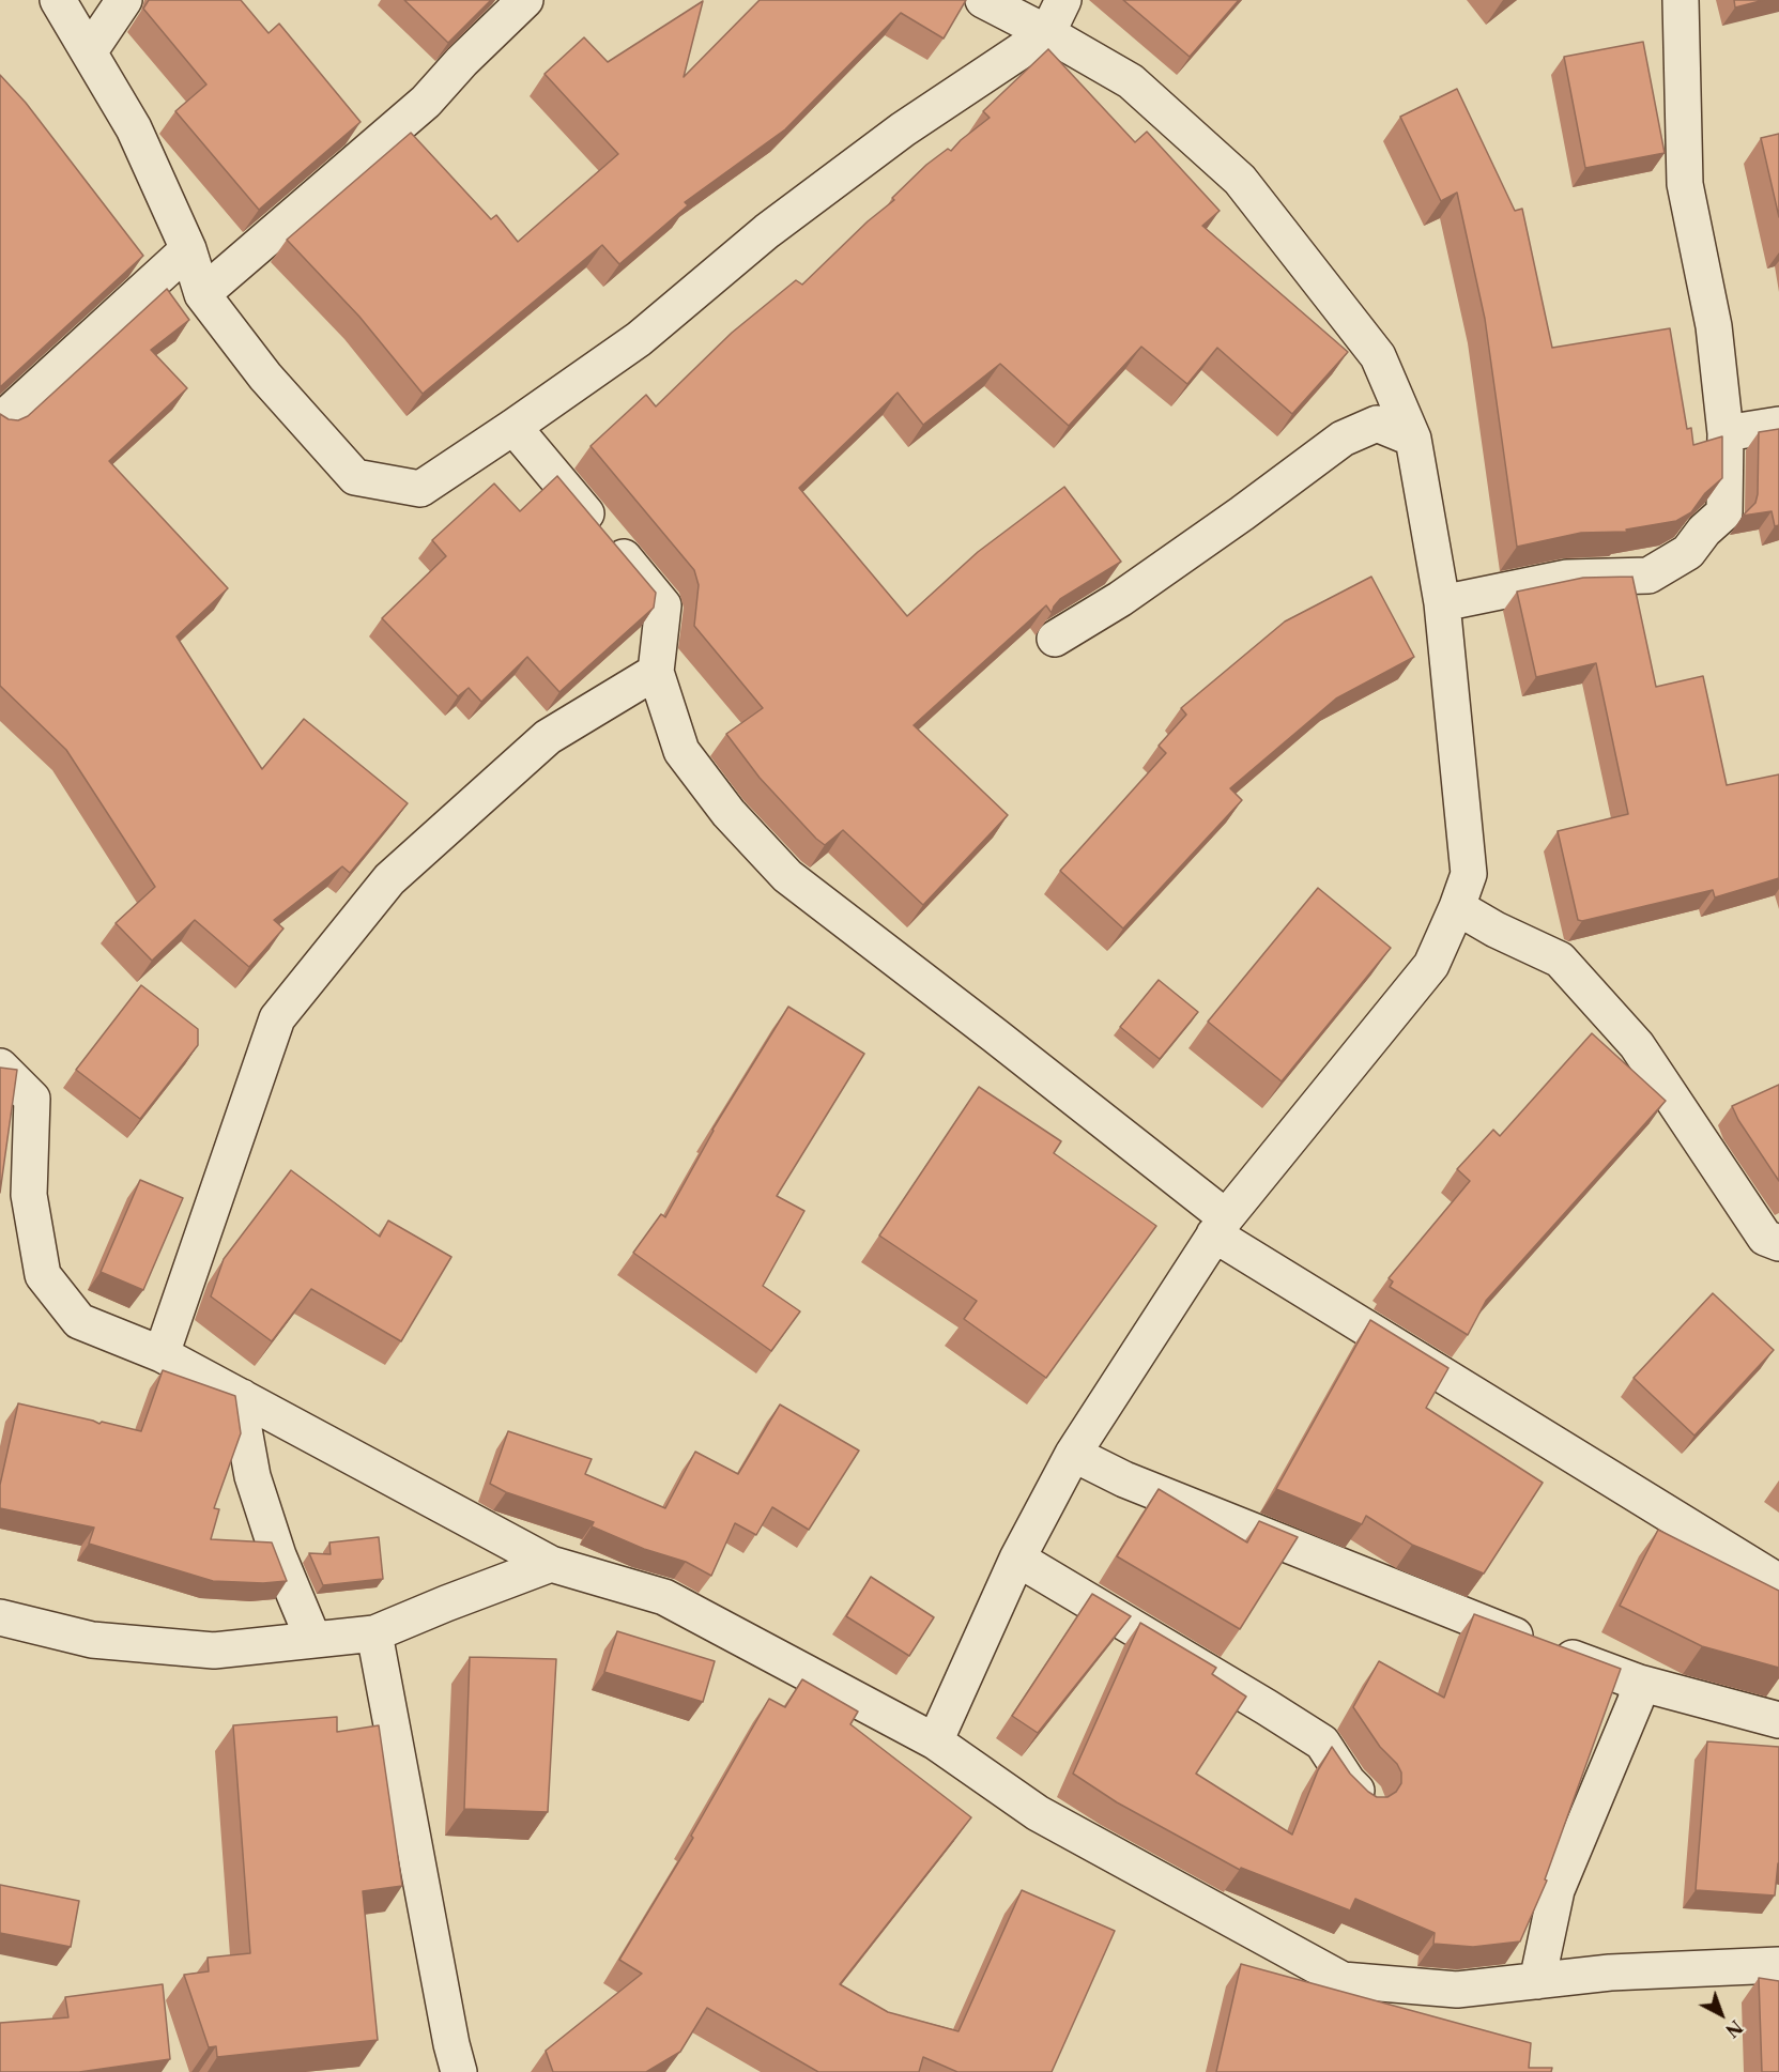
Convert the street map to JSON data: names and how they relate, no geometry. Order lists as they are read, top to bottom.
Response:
{
  "north": "bottom right"
}
